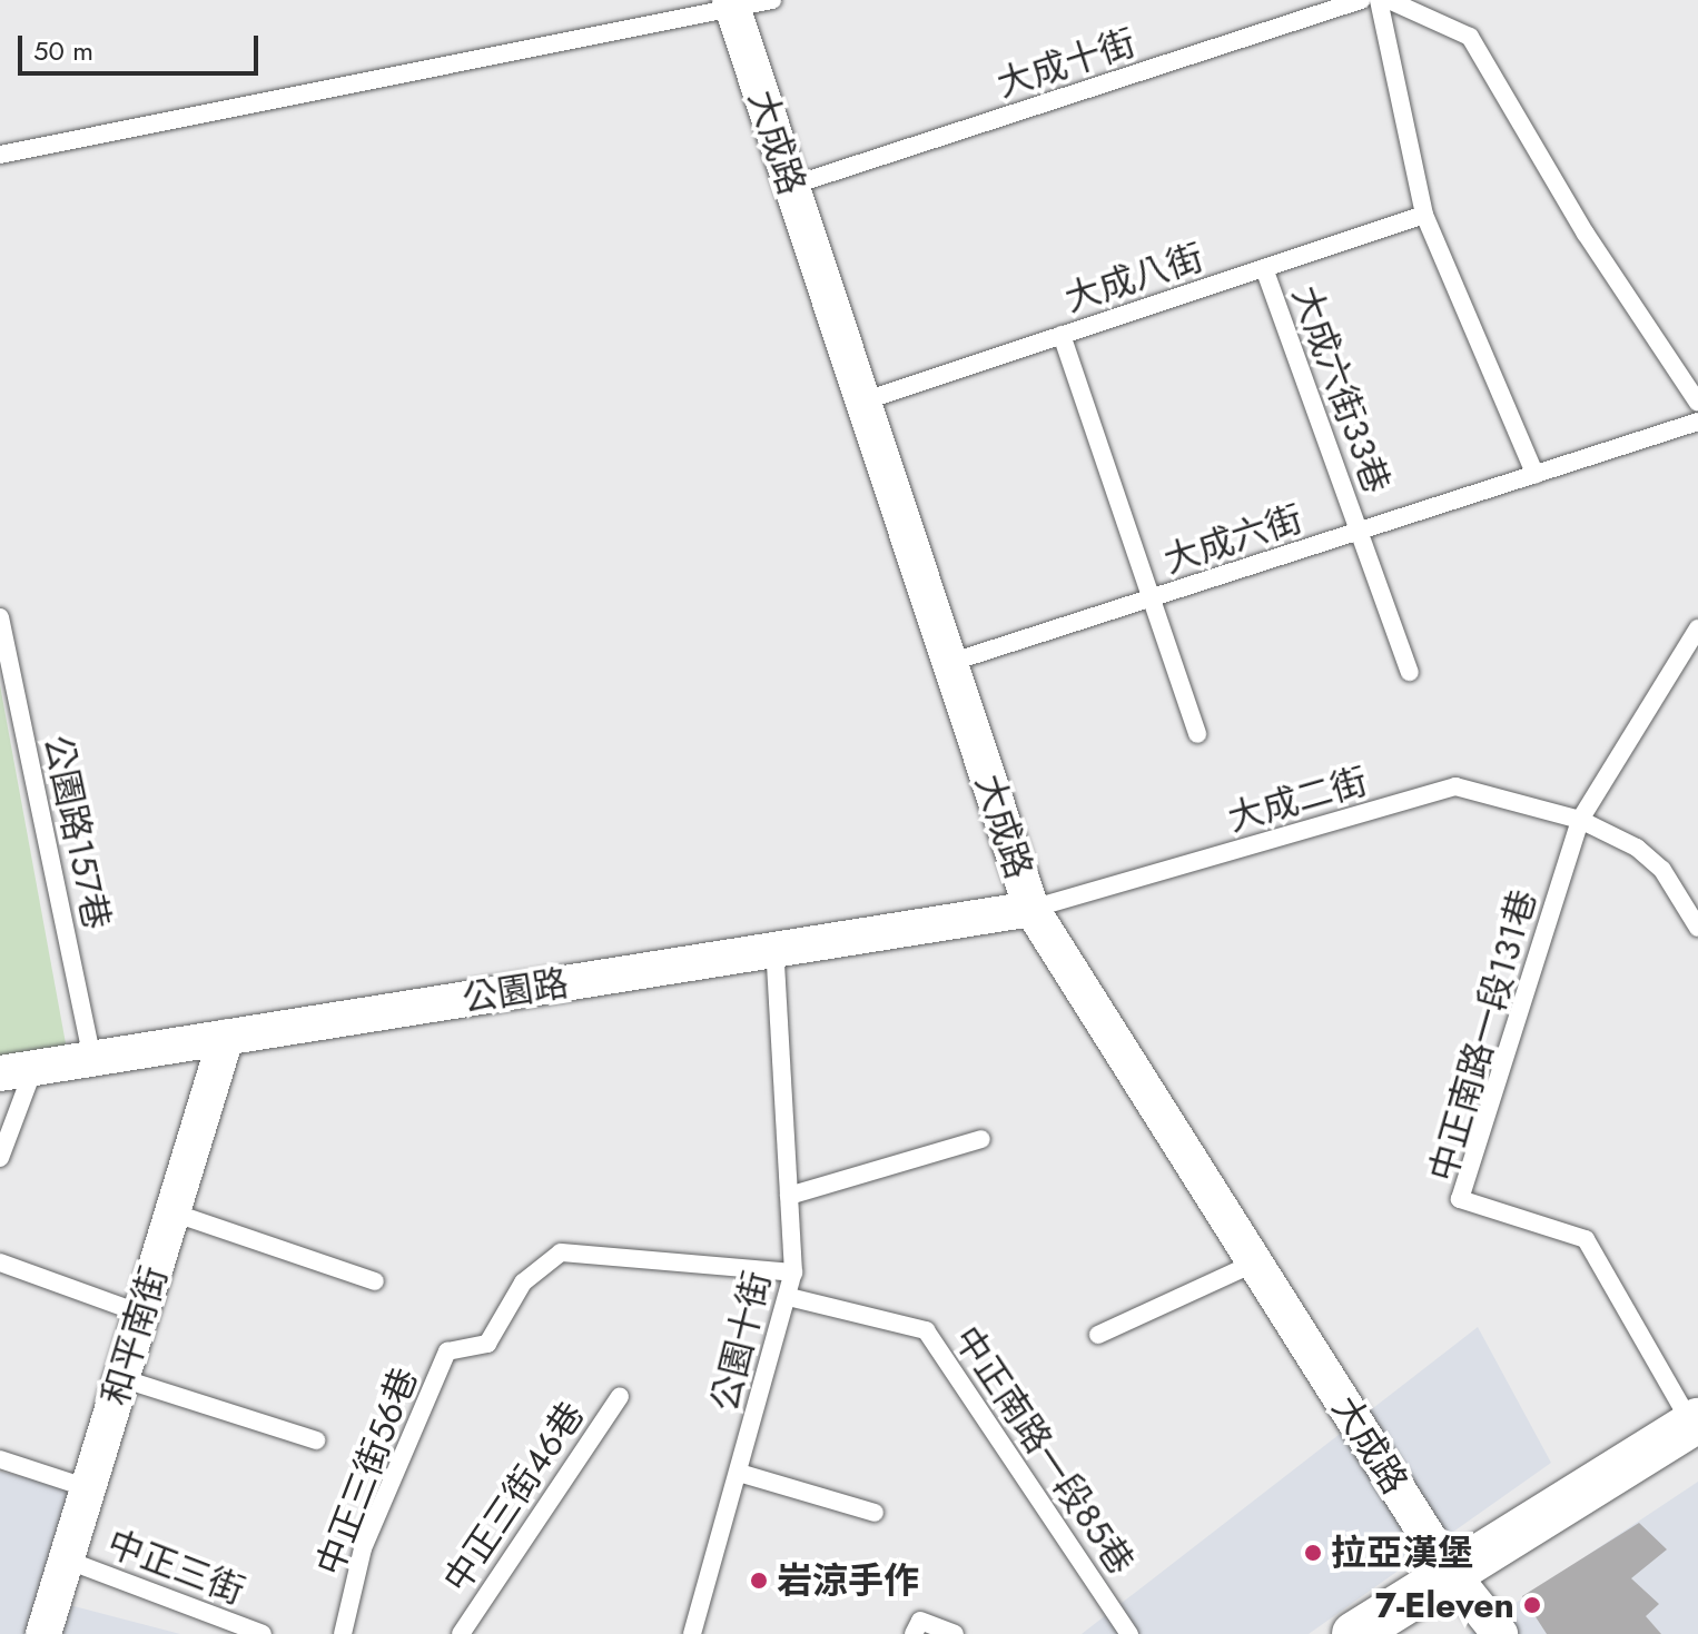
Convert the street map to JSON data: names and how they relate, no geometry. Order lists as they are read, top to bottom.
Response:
{
  "streets": {
    "street": ["大成路", "公園路", "和平南街"],
    "lane": [
      "大成十街",
      "大成八街",
      "大成六街33巷",
      "大成六街",
      "大成二街",
      "公園路157巷",
      "中正南路一段131巷",
      "公園十街",
      "中正南路一段85巷",
      "中正三街56巷",
      "中正三街46巷",
      "中正三街"
    ]
  },
  "crossings": [
    ["大成十街", "大成路"],
    ["大成路", "大成八街"],
    ["大成路", "大成六街"],
    ["大成路", "大成二街"],
    ["大成路", "公園路"],
    ["大成八街", "大成六街33巷"],
    ["大成六街33巷", "大成六街"],
    ["大成二街", "公園路"],
    ["大成二街", "中正南路一段131巷"],
    ["公園路157巷", "公園路"],
    ["公園路", "和平南街"],
    ["公園路", "公園十街"],
    ["和平南街", "中正三街"],
    ["公園十街", "中正南路一段85巷"],
    ["公園十街", "中正三街56巷"]
  ],
  "places": ["拉亞漢堡", "岩涼手作", "7-Eleven"],
  "scale_bar": "50 m"
}
